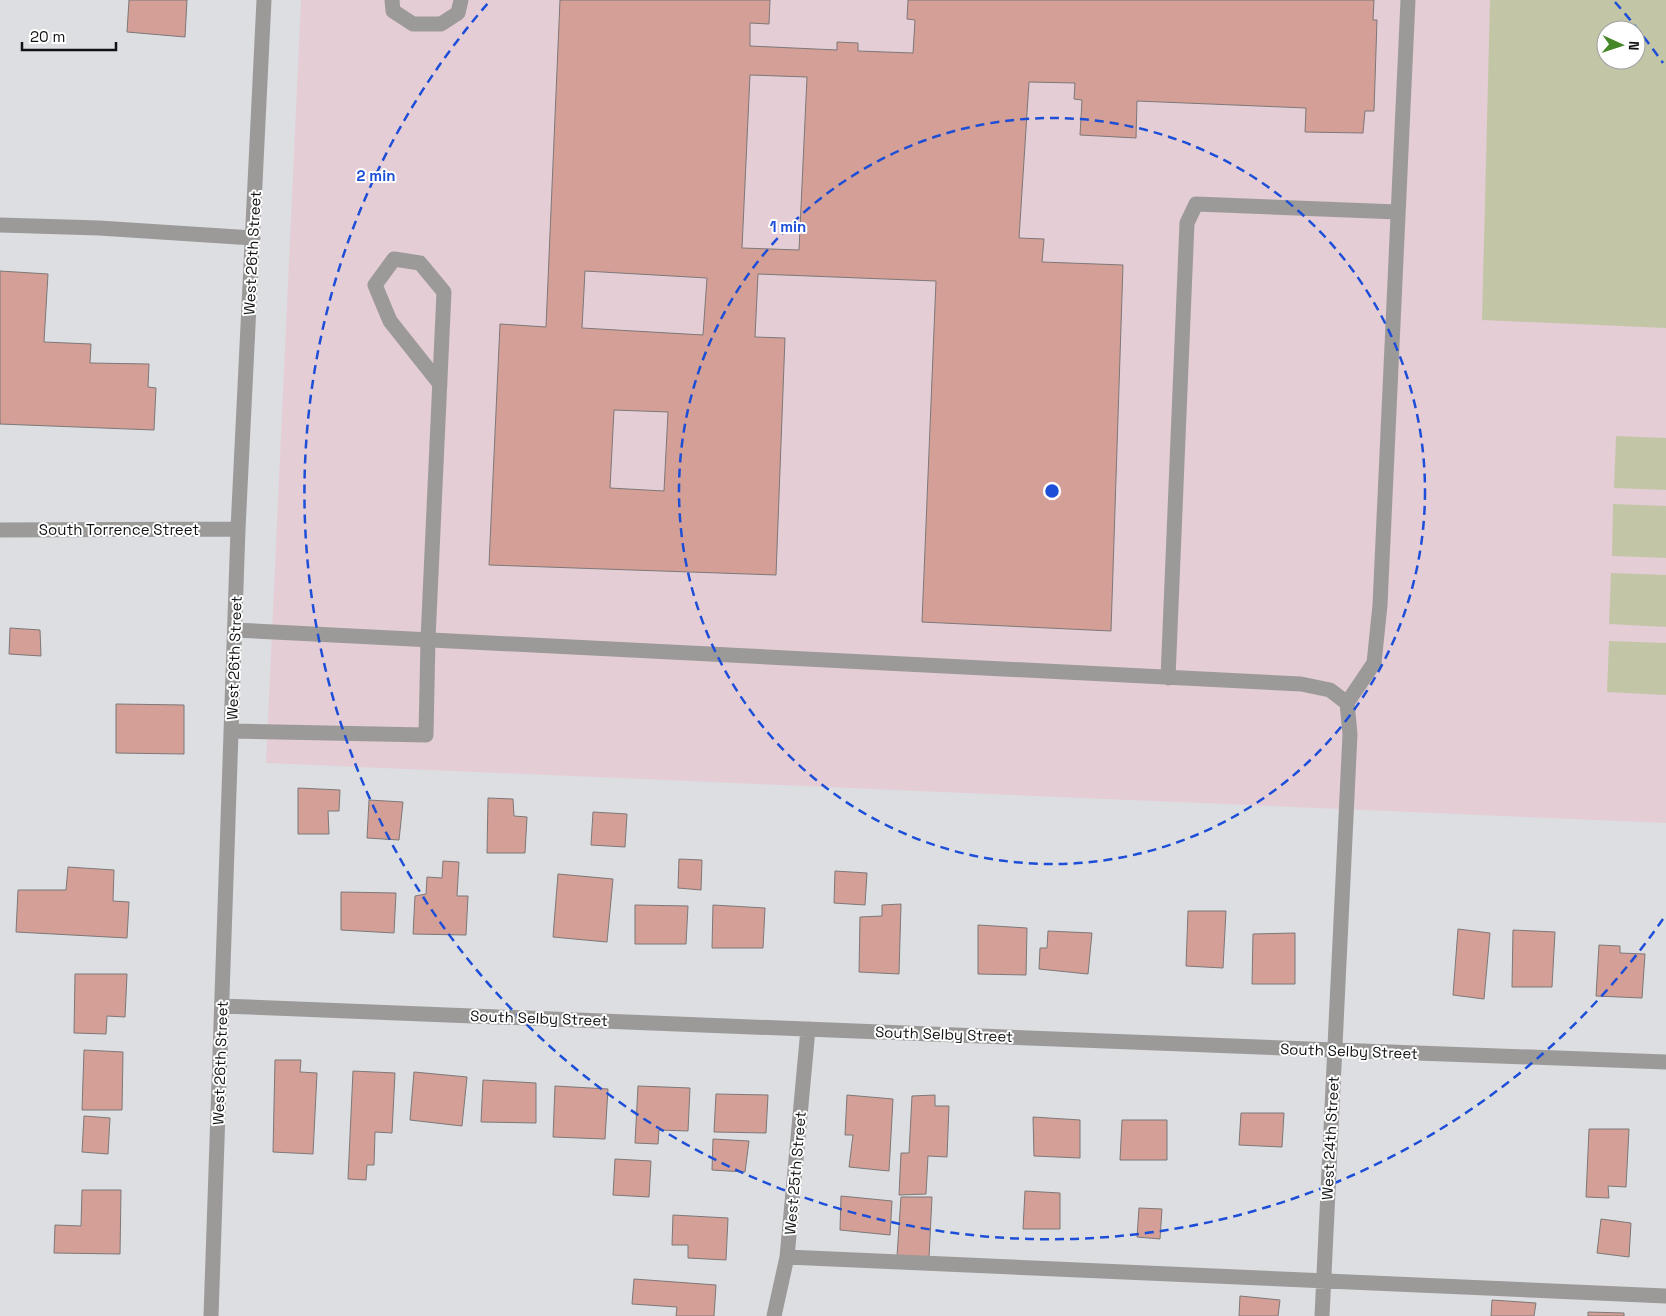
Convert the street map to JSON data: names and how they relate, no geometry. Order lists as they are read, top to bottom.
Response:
{
  "streets": {
    "street": [
      "West 26th Street",
      "South Torrence Street",
      "South Selby Street",
      "West 24th Street",
      "West 25th Street"
    ]
  },
  "crossings": [
    ["West 26th Street", "South Torrence Street"],
    ["West 26th Street", "South Selby Street"],
    ["South Selby Street", "West 24th Street"],
    ["South Selby Street", "West 25th Street"]
  ],
  "scale_bar": "20 m",
  "north": "right",
  "rings": ["2 min", "1 min"]
}
